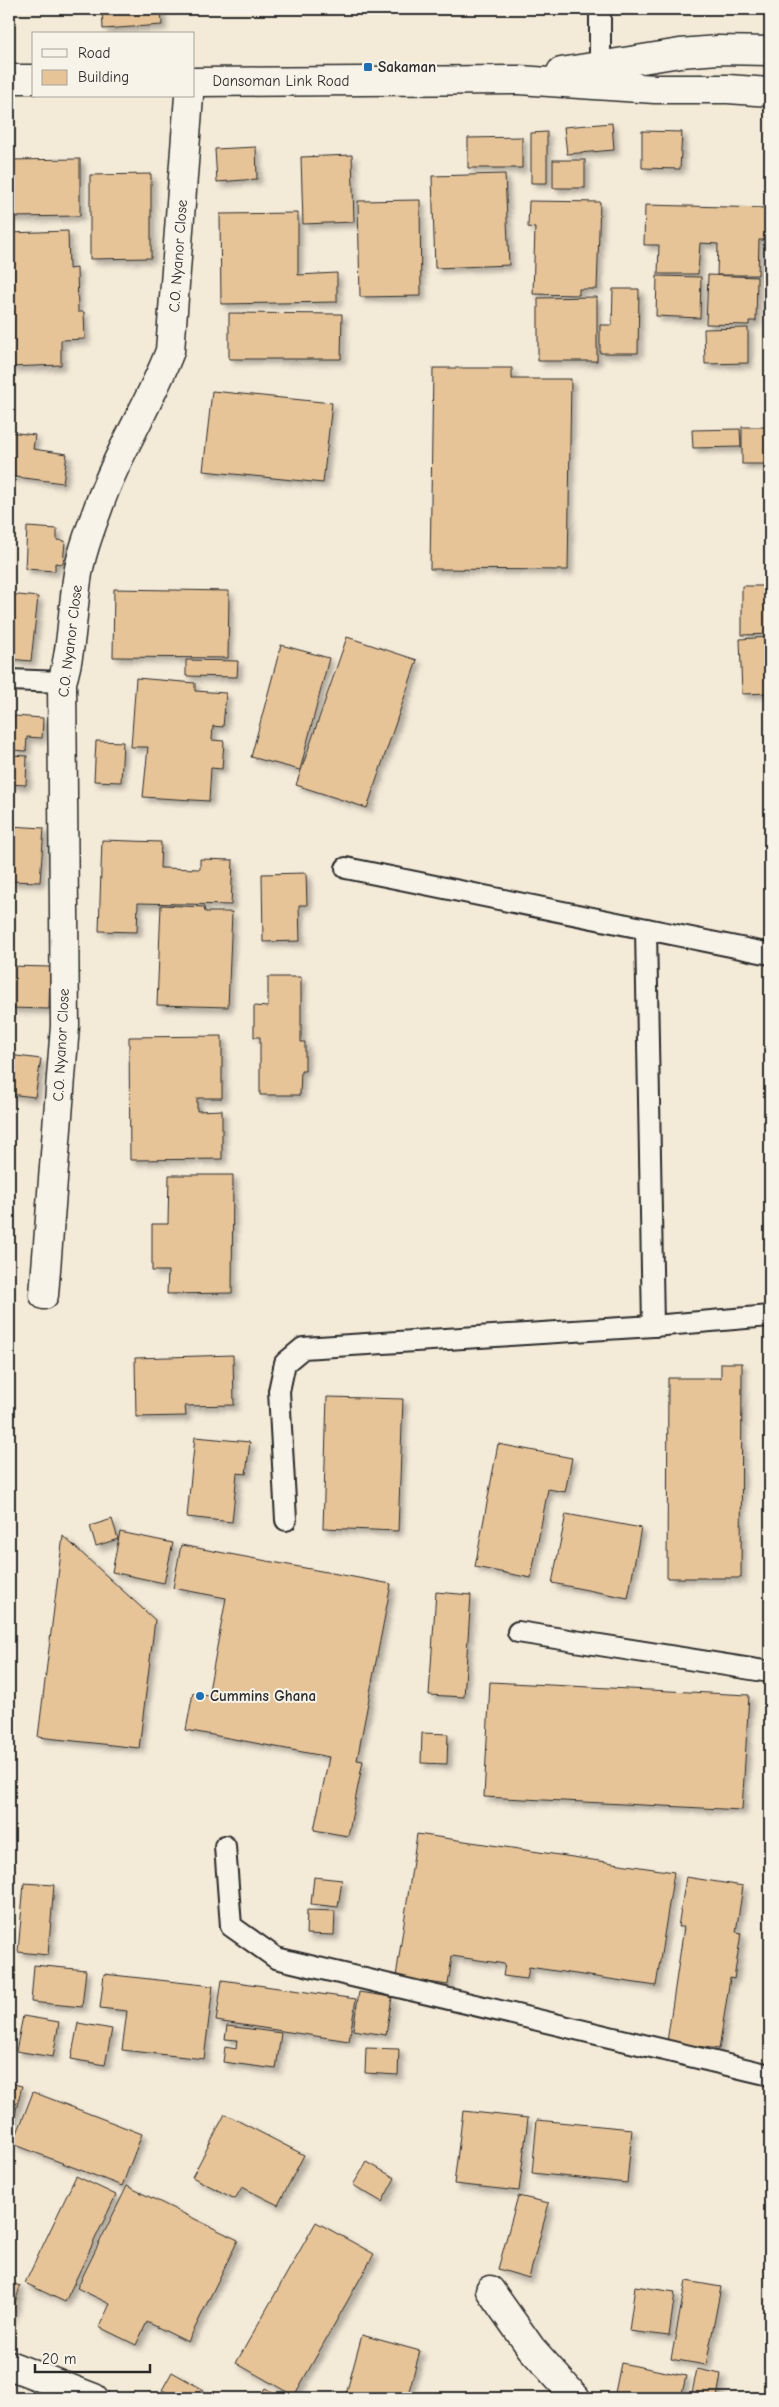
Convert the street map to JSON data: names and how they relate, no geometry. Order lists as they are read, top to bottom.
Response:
{
  "streets": {
    "street": ["Dansoman Link Road", "C.O. Nyanor Close"]
  },
  "places": {
    "transit": ["Sakaman"],
    "other": ["Cummins Ghana"]
  },
  "legend": ["Road", "Building"],
  "scale_bar": "20 m"
}
